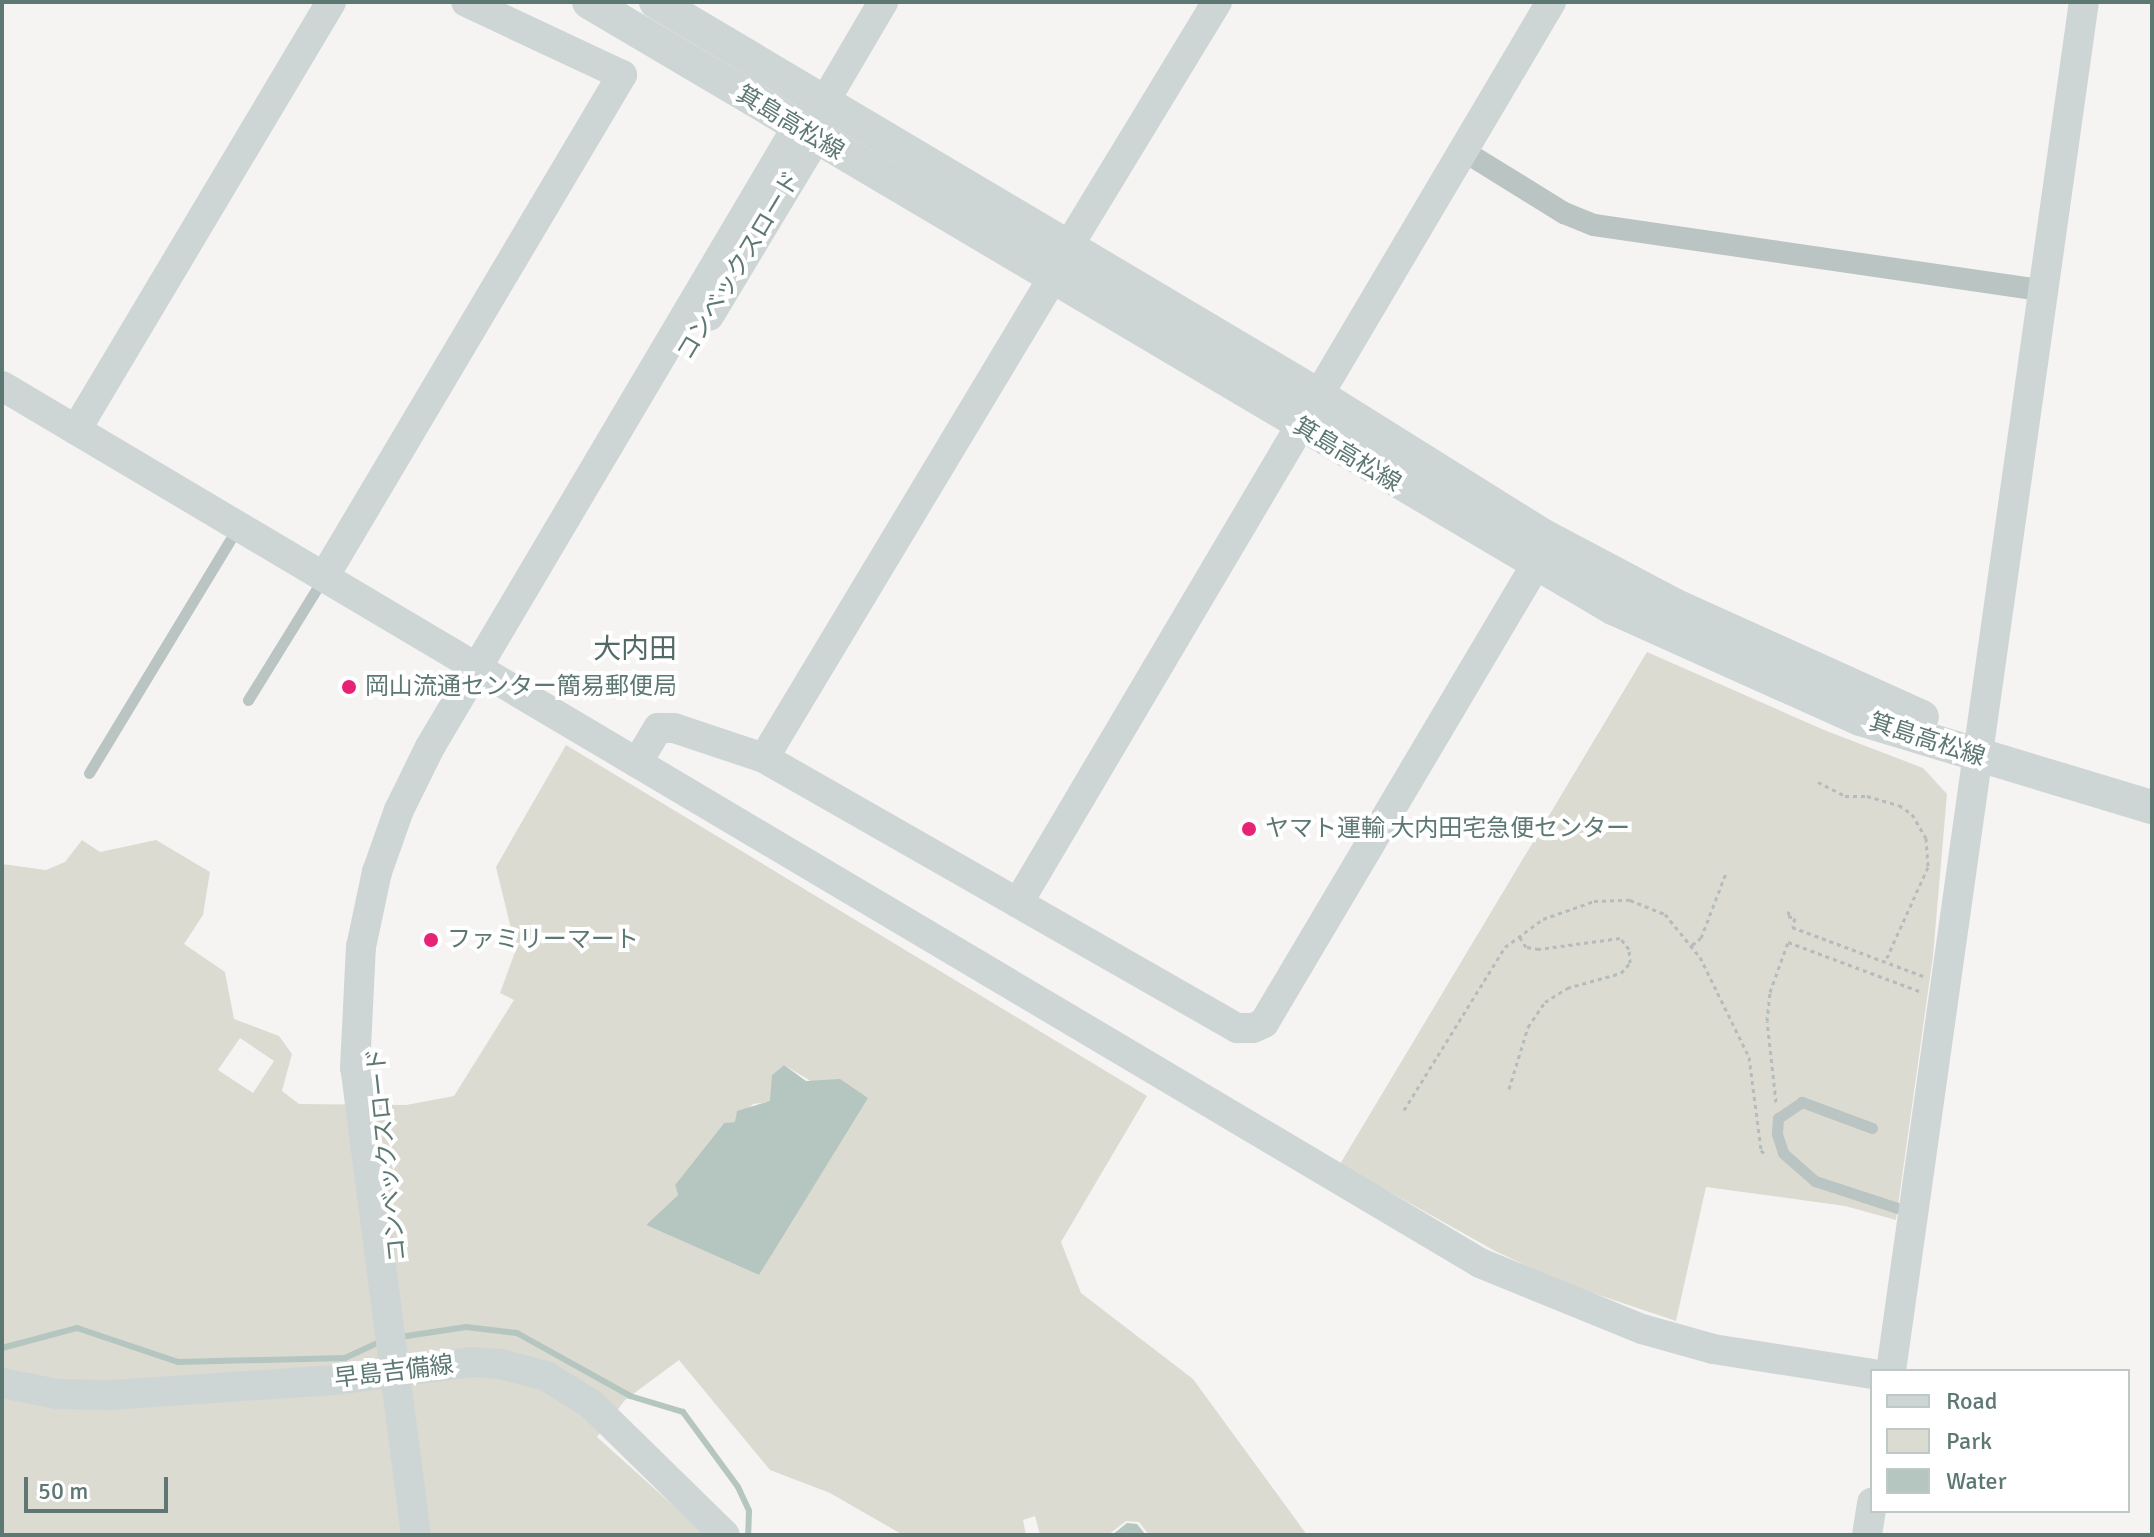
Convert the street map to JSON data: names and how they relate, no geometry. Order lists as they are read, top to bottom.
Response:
{
  "streets": {
    "main road": ["箕島高松線"],
    "street": ["コンベックスロード", "早島吉備線"]
  },
  "crossings": [
    ["箕島高松線", "コンベックスロード"]
  ],
  "districts": ["大内田"],
  "places": ["岡山流通センター簡易郵便局", "ヤマト運輸 大内田宅急便センター", "ファミリーマート"],
  "legend": ["Road", "Park", "Water"],
  "scale_bar": "50 m"
}
